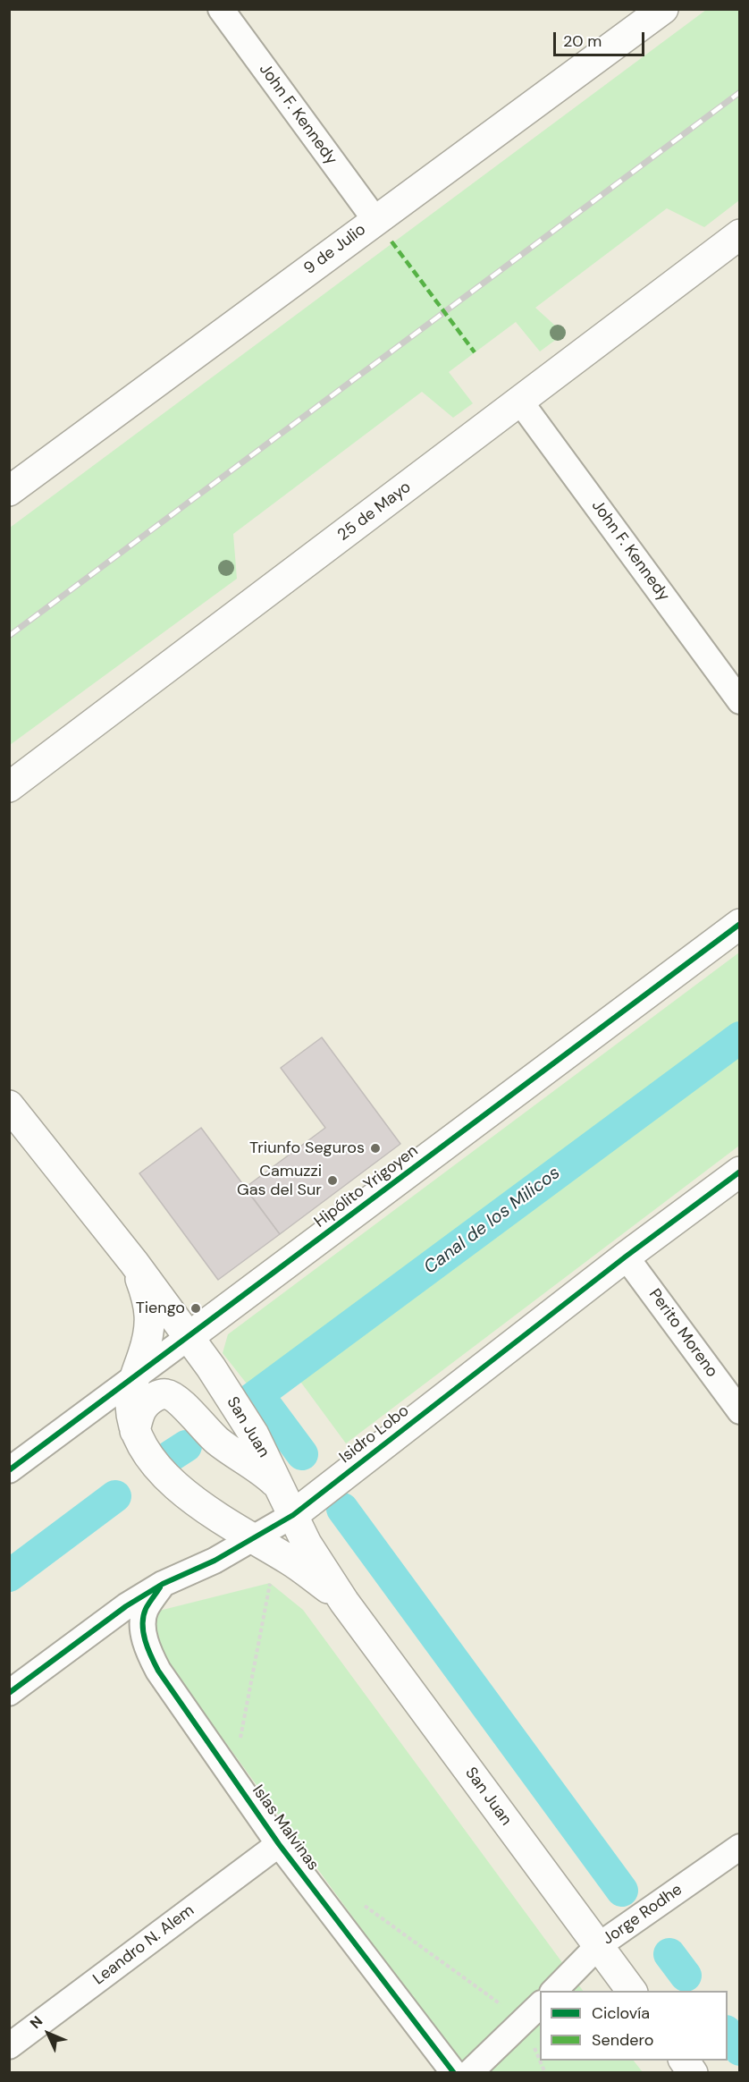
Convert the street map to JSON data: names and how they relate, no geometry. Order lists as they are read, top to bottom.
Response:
{
  "streets": {
    "main road": [
      "9 de Julio",
      "25 de Mayo",
      "Hipólito Yrigoyen",
      "San Juan",
      "Isidro Lobo"
    ],
    "street": [
      "John F. Kennedy",
      "Perito Moreno",
      "Islas Malvinas",
      "Jorge Rodhe",
      "Leandro N. Alem"
    ]
  },
  "crossings": [
    ["John F. Kennedy", "9 de Julio"],
    ["John F. Kennedy", "25 de Mayo"],
    ["Hipólito Yrigoyen", "San Juan"],
    ["Perito Moreno", "Isidro Lobo"],
    ["San Juan", "Isidro Lobo"],
    ["San Juan", "Jorge Rodhe"],
    ["Isidro Lobo", "Islas Malvinas"],
    ["Islas Malvinas", "Leandro N. Alem"]
  ],
  "water": ["Canal de los Milicos"],
  "places": ["Triunfo Seguros", "Camuzzi Gas del Sur", "Tiengo"],
  "legend": ["Ciclovía", "Sendero"],
  "scale_bar": "20 m",
  "north": "top left"
}
